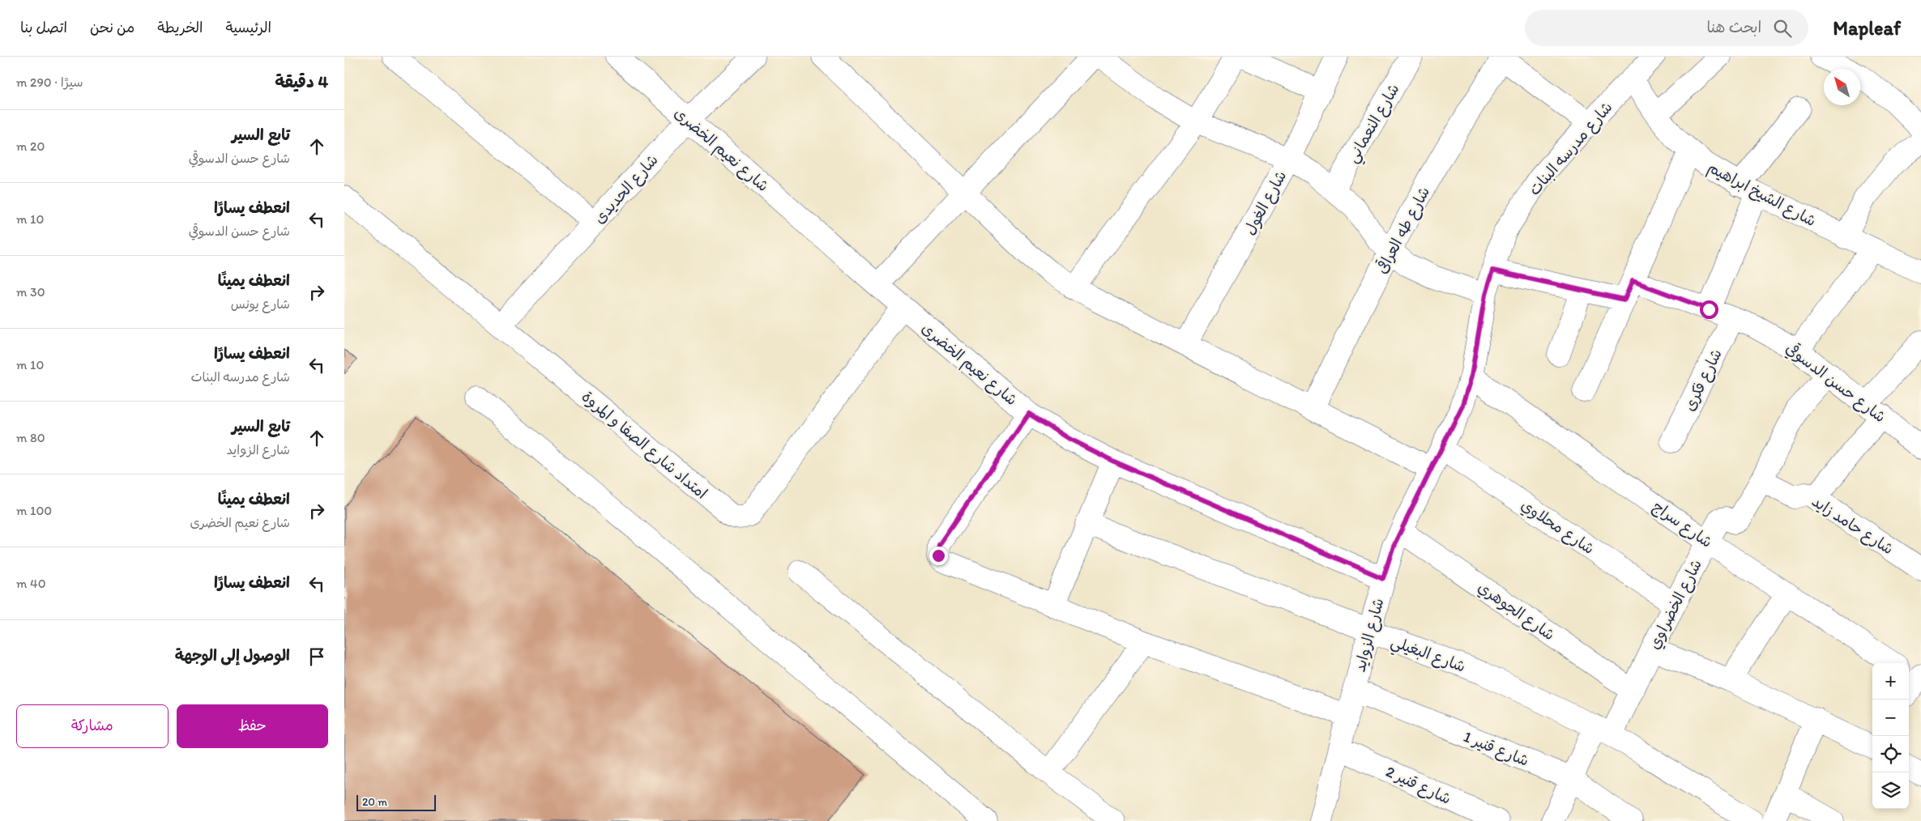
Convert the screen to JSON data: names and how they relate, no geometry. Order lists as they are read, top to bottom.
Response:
{
  "streets": {
    "street": [
      "شارع النعماني",
      "شارع مدرسه البنات",
      "شارع نعيم الخضرى",
      "شارع الحديدى",
      "شارع الشيخ ابراهيم",
      "شارع الغول",
      "شارع طه العراقى",
      "شارع فكرى",
      "شارع حسن الدسوقي",
      "امتداد شارع الصفا و المروة",
      "شارع سراج",
      "شارع حامد زايد",
      "شارع محلاوي",
      "شارع الخضراوي",
      "شارع الجوهري",
      "شارع الزوايد",
      "شارع البغيلي",
      "شارع قنير 1",
      "شارع قنير 2"
    ]
  },
  "crossings": [
    ["شارع مدرسه البنات", "شارع الشيخ ابراهيم"],
    ["شارع مدرسه البنات", "شارع حسن الدسوقي"],
    ["شارع مدرسه البنات", "شارع الزوايد"],
    ["شارع نعيم الخضرى", "شارع الحديدى"],
    ["شارع نعيم الخضرى", "امتداد شارع الصفا و المروة"],
    ["شارع نعيم الخضرى", "شارع الزوايد"],
    ["شارع الحديدى", "امتداد شارع الصفا و المروة"],
    ["شارع فكرى", "شارع حسن الدسوقي"],
    ["شارع حسن الدسوقي", "شارع الخضراوي"],
    ["شارع سراج", "شارع الخضراوي"],
    ["شارع سراج", "شارع الزوايد"],
    ["شارع حامد زايد", "شارع الخضراوي"],
    ["شارع محلاوي", "شارع الخضراوي"],
    ["شارع محلاوي", "شارع الزوايد"],
    ["شارع الخضراوي", "شارع الجوهري"],
    ["شارع الخضراوي", "شارع البغيلي"],
    ["شارع الخضراوي", "شارع قنير 1"],
    ["شارع الجوهري", "شارع الزوايد"],
    ["شارع الزوايد", "شارع البغيلي"],
    ["شارع الزوايد", "شارع قنير 1"],
    ["شارع الزوايد", "شارع قنير 2"]
  ],
  "scale_bar": "20 m",
  "north": "top left",
  "page": {
    "header": "Mapleaf",
    "search": "ابحث هنا",
    "nav": [
      "الرئيسية",
      "الخريطة",
      "من نحن",
      "اتصل بنا"
    ],
    "heading": ["4 دقيقة", "سيرًا · 290 m"],
    "list": [
      ["تابع السير", "شارع حسن الدسوقي", "20 m"],
      ["انعطف يسارًا", "شارع حسن الدسوقي", "10 m"],
      ["انعطف يمينًا", "شارع يونس", "30 m"],
      ["انعطف يسارًا", "شارع مدرسه البنات", "10 m"],
      ["تابع السير", "شارع الزوايد", "80 m"],
      ["انعطف يمينًا", "شارع نعيم الخضرى", "100 m"],
      ["انعطف يسارًا", "40 m"],
      "الوصول إلى الوجهة"
    ],
    "map_buttons": ["+", "−"],
    "buttons": ["حفظ", "مشاركة"],
    "scale": "20 m"
  }
}
